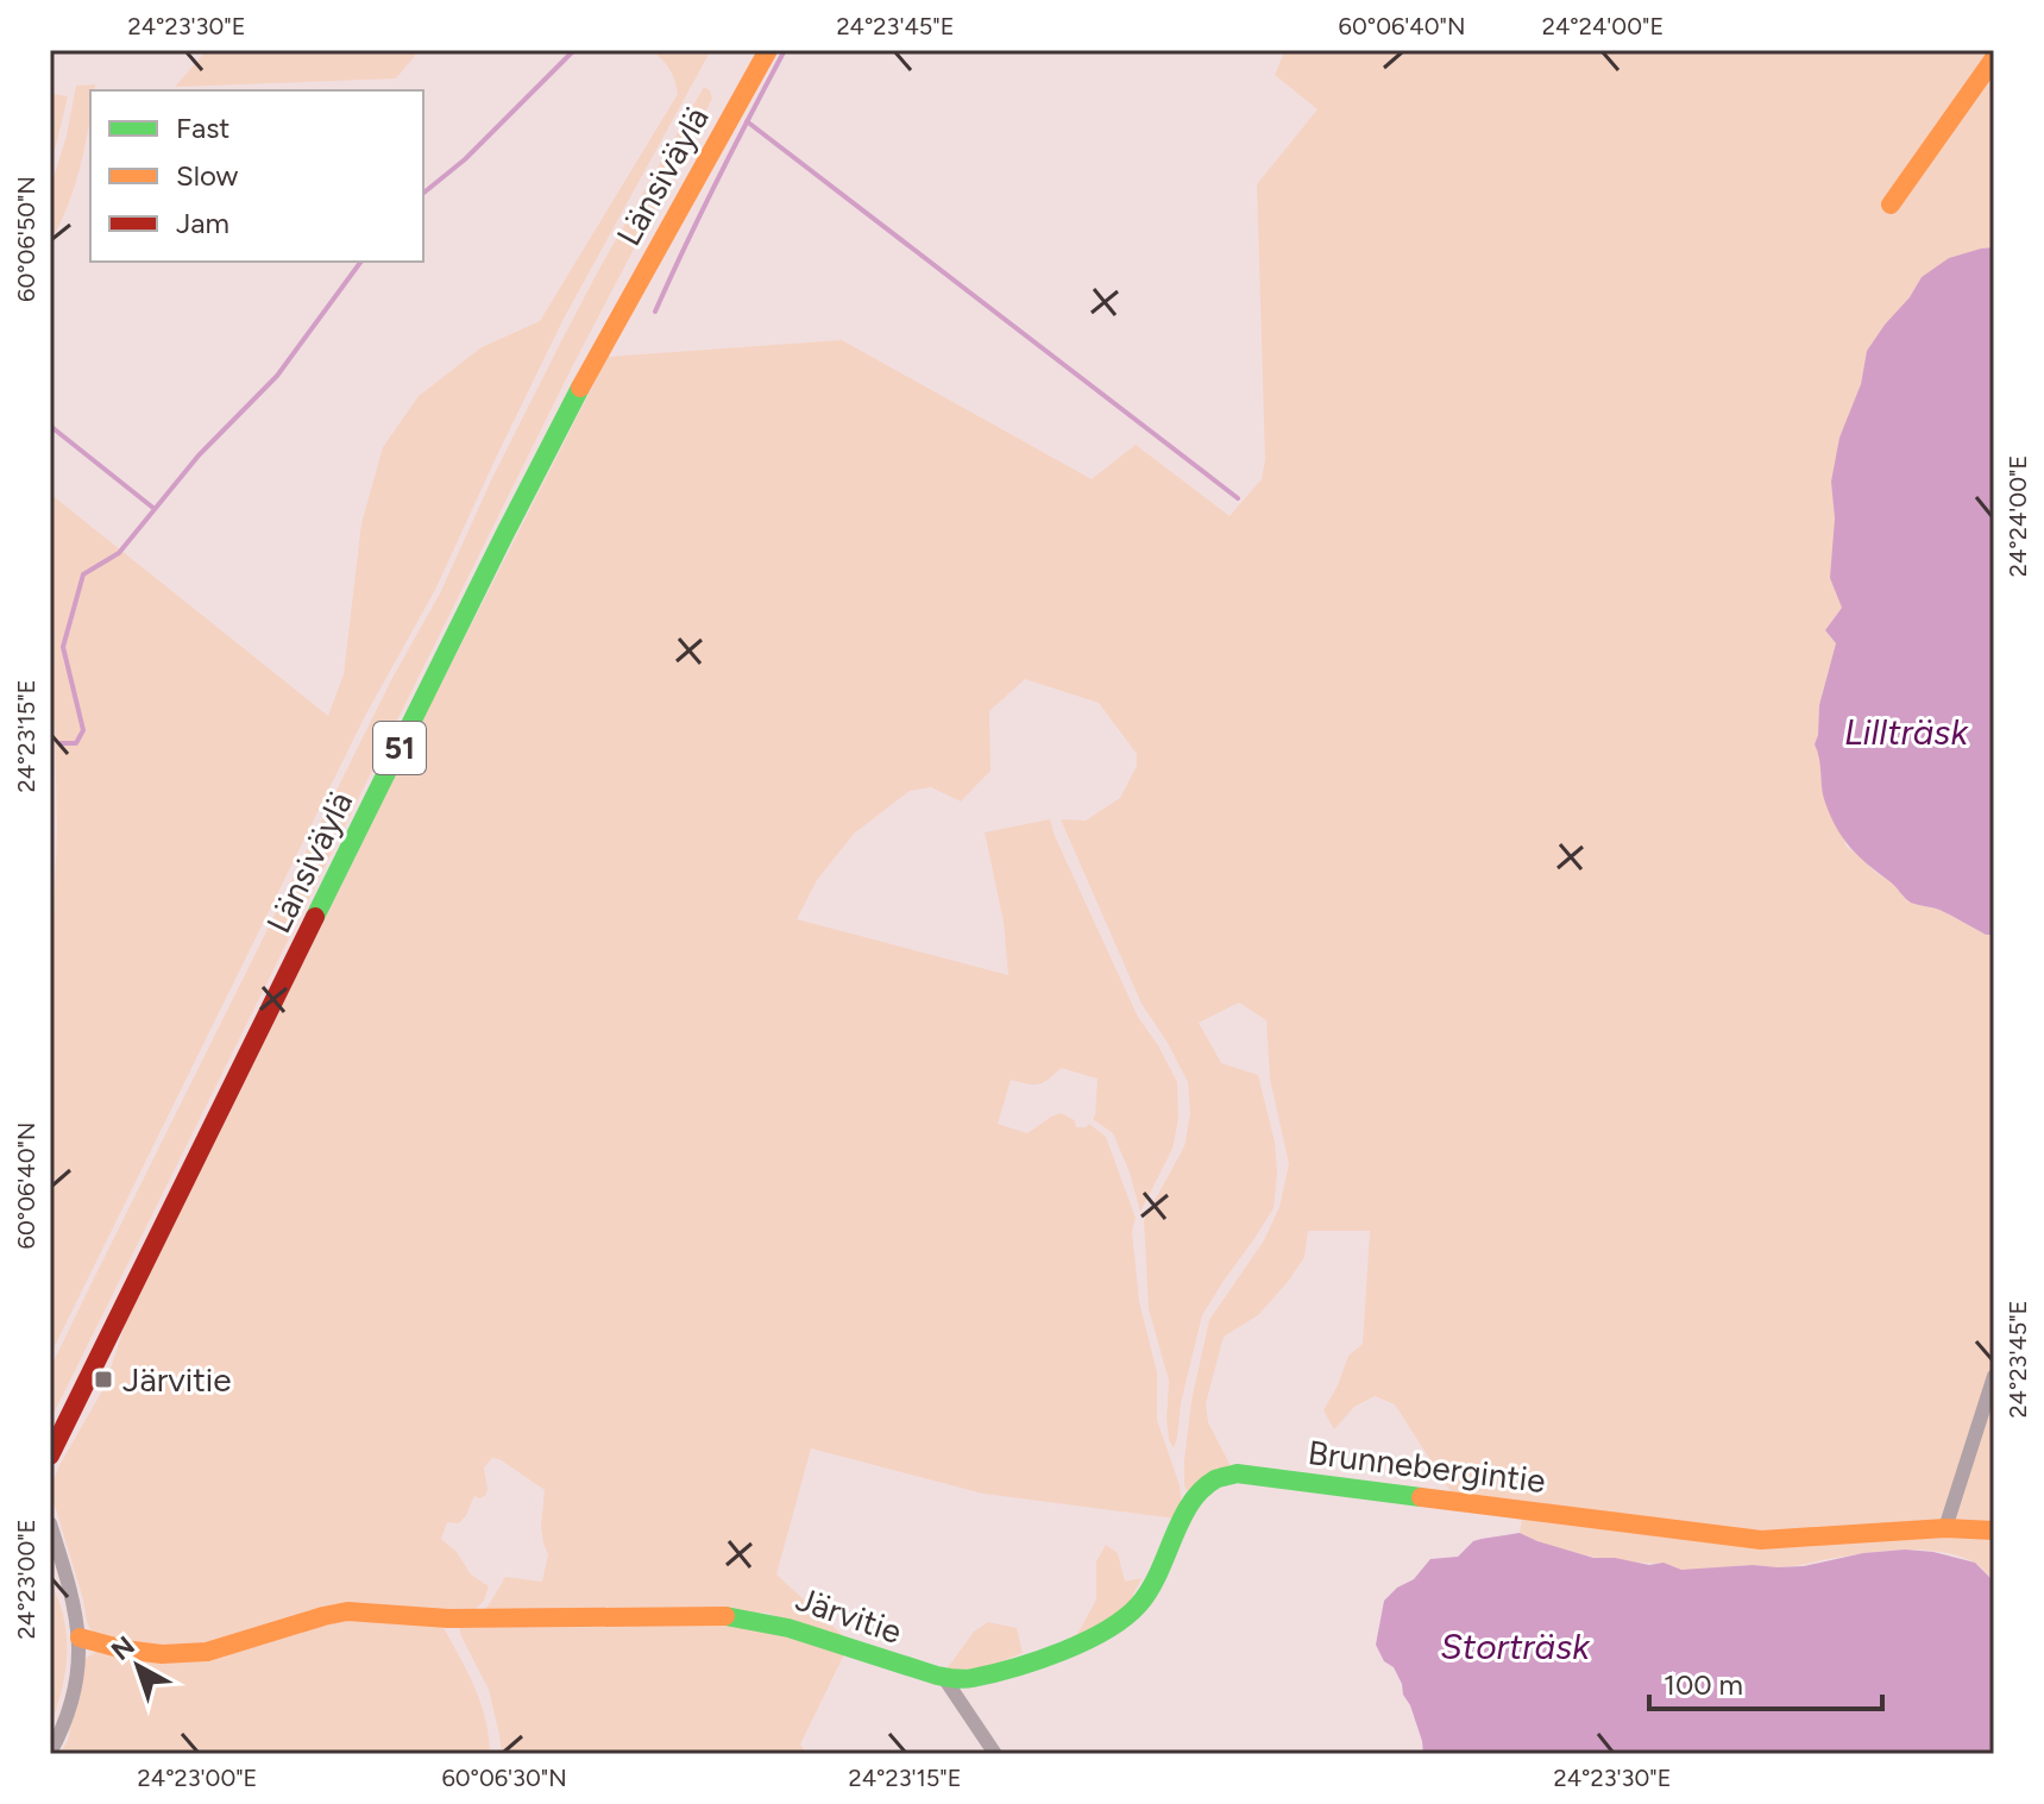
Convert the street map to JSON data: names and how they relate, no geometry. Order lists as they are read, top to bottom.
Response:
{
  "streets": {
    "street": [
      "Länsiväylä",
      "51",
      "Brunnebergintie",
      "Järvitie"
    ]
  },
  "crossings": [
    ["Brunnebergintie", "Järvitie"]
  ],
  "water": ["Lillträsk", "Storträsk"],
  "places": {
    "transit": ["Järvitie"]
  },
  "legend": ["Fast", "Slow", "Jam"],
  "scale_bar": "100 m",
  "north": "top left",
  "coordinates": [
    "24°23'30\"E",
    "24°23'45\"E",
    "60°06'40\"N",
    "24°24'00\"E",
    "60°06'50\"N",
    "24°23'15\"E",
    "24°23'00\"E",
    "60°06'30\"N"
  ]
}
